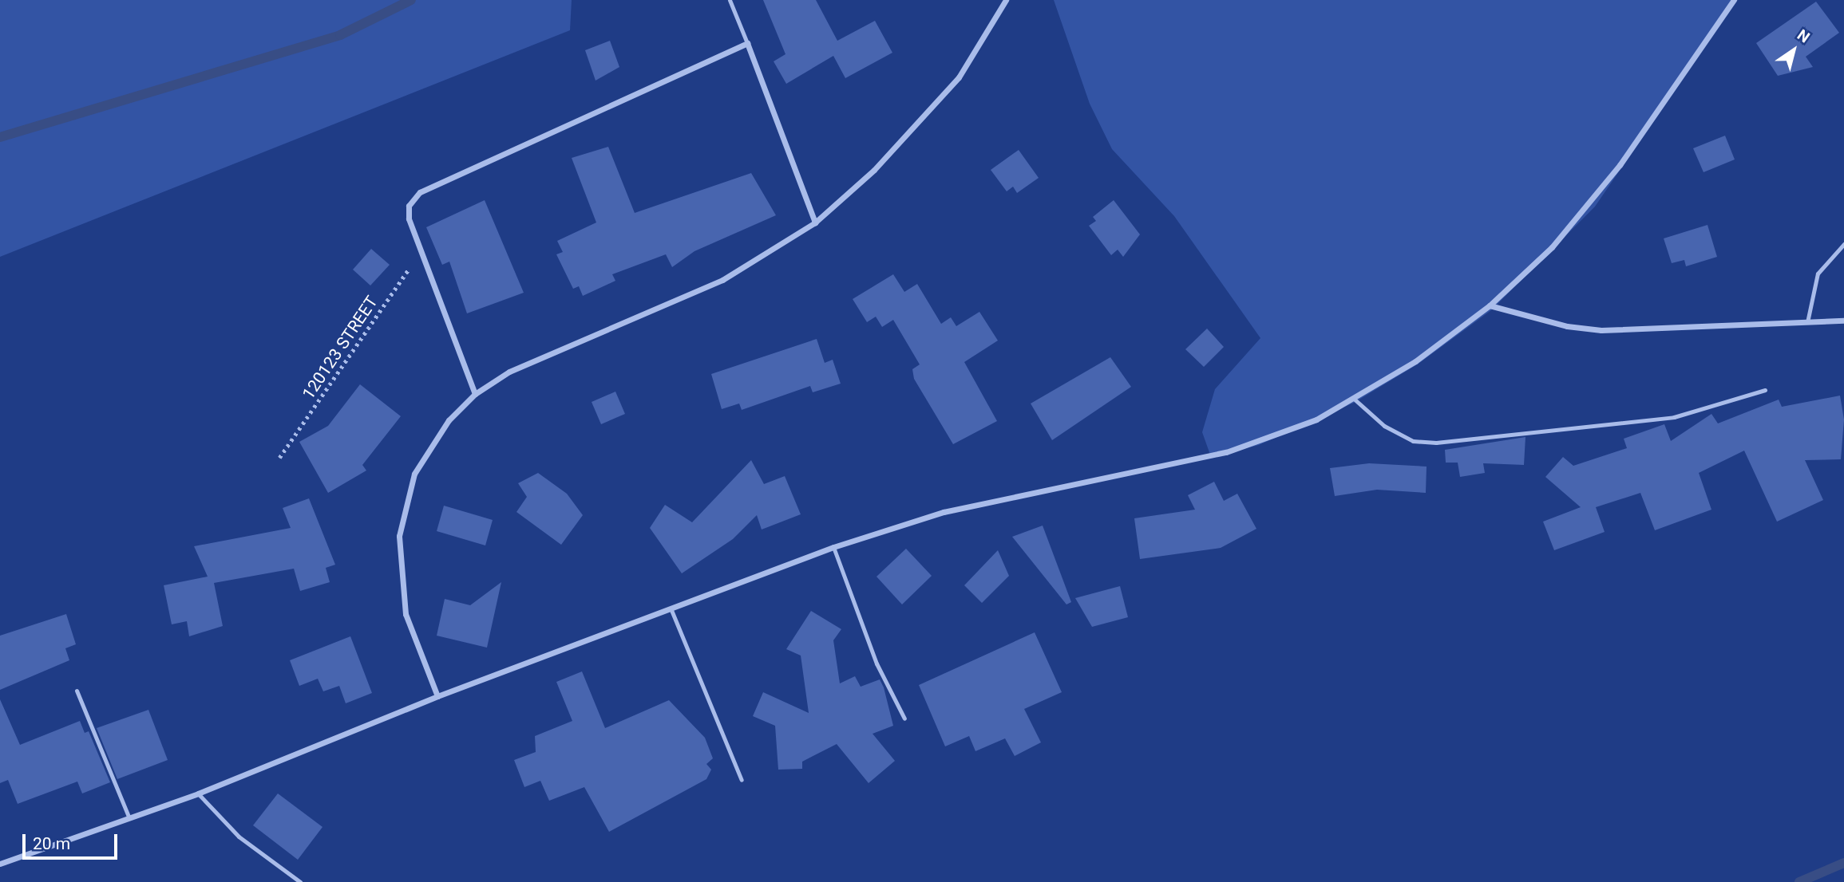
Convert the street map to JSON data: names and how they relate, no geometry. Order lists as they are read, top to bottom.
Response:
{
  "streets": {
    "path": ["120123 STREET"]
  },
  "scale_bar": "20 m",
  "north": "top right"
}
